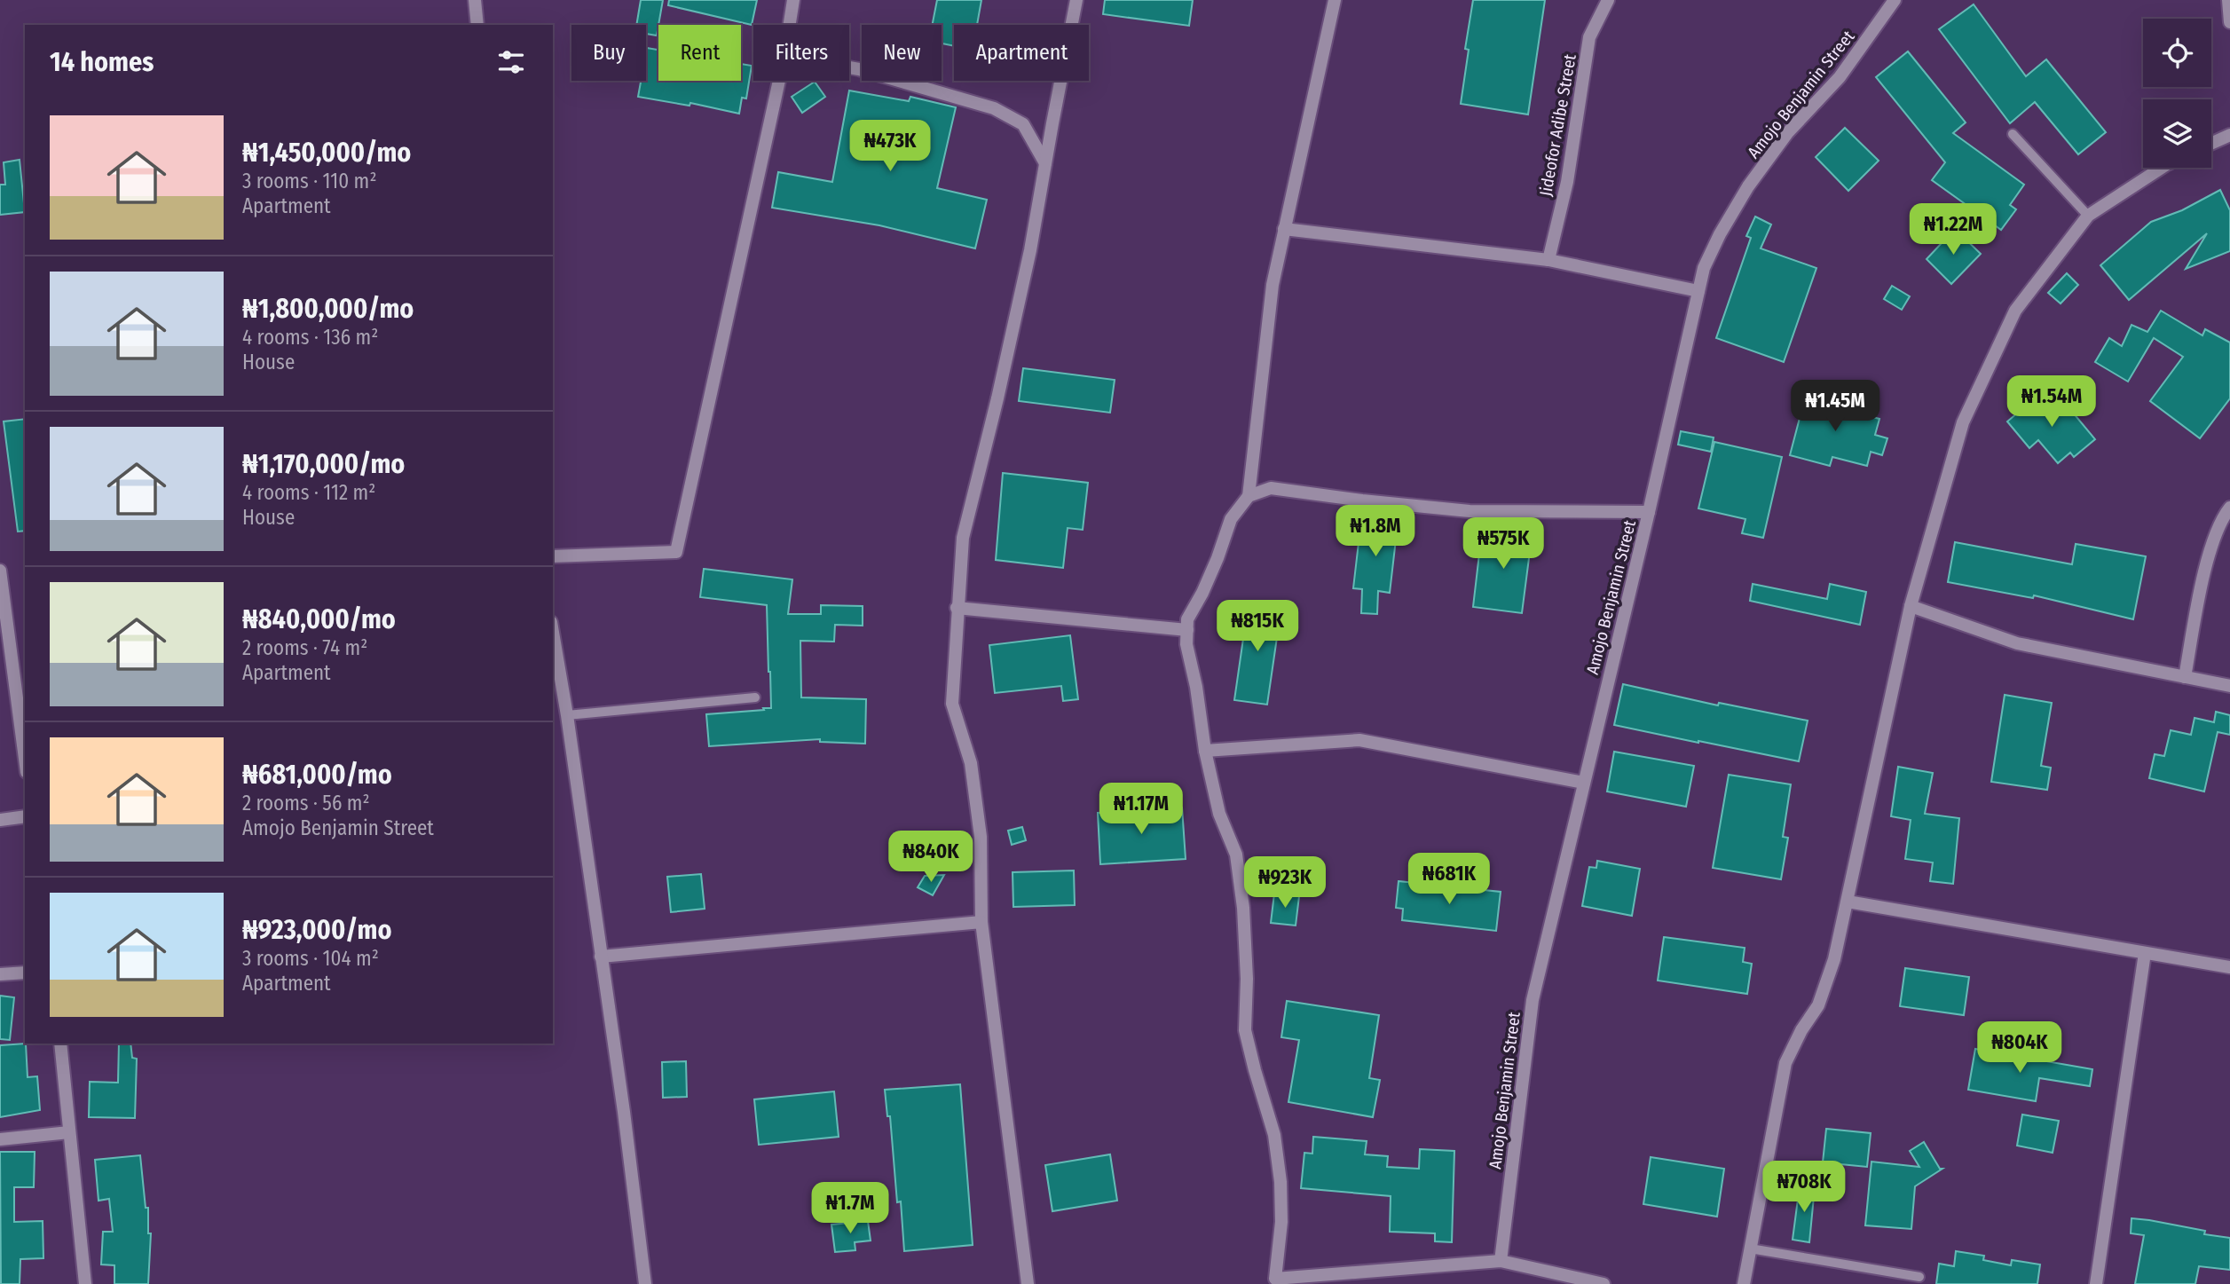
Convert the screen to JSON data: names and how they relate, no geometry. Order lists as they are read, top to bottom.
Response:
{
  "streets": {
    "street": ["Amojo Benjamin Street", "Jideofor Adibe Street"]
  },
  "page": {
    "chip": [
      "Buy",
      "Rent",
      "Filters",
      "New",
      "Apartment"
    ],
    "heading": "14 homes",
    "list": [
      {
        "name": "₦1,450,000/mo",
        "note": "3 rooms · 110 m² · Apartment"
      },
      {
        "name": "₦1,800,000/mo",
        "note": "4 rooms · 136 m² · House"
      },
      {
        "name": "₦1,170,000/mo",
        "note": "4 rooms · 112 m² · House"
      },
      {
        "name": "₦840,000/mo",
        "note": "2 rooms · 74 m² · Apartment"
      },
      {
        "name": "₦681,000/mo",
        "note": "2 rooms · 56 m² · Amojo Benjamin Street"
      },
      {
        "name": "₦923,000/mo",
        "note": "3 rooms · 104 m² · Apartment"
      }
    ],
    "price": [
      "₦473K",
      "₦1.22M",
      "₦1.54M",
      "₦1.45M",
      "₦1.8M",
      "₦575K",
      "₦815K",
      "₦1.17M",
      "₦840K",
      "₦681K",
      "₦923K",
      "₦804K",
      "₦708K",
      "₦1.7M"
    ]
  }
}
